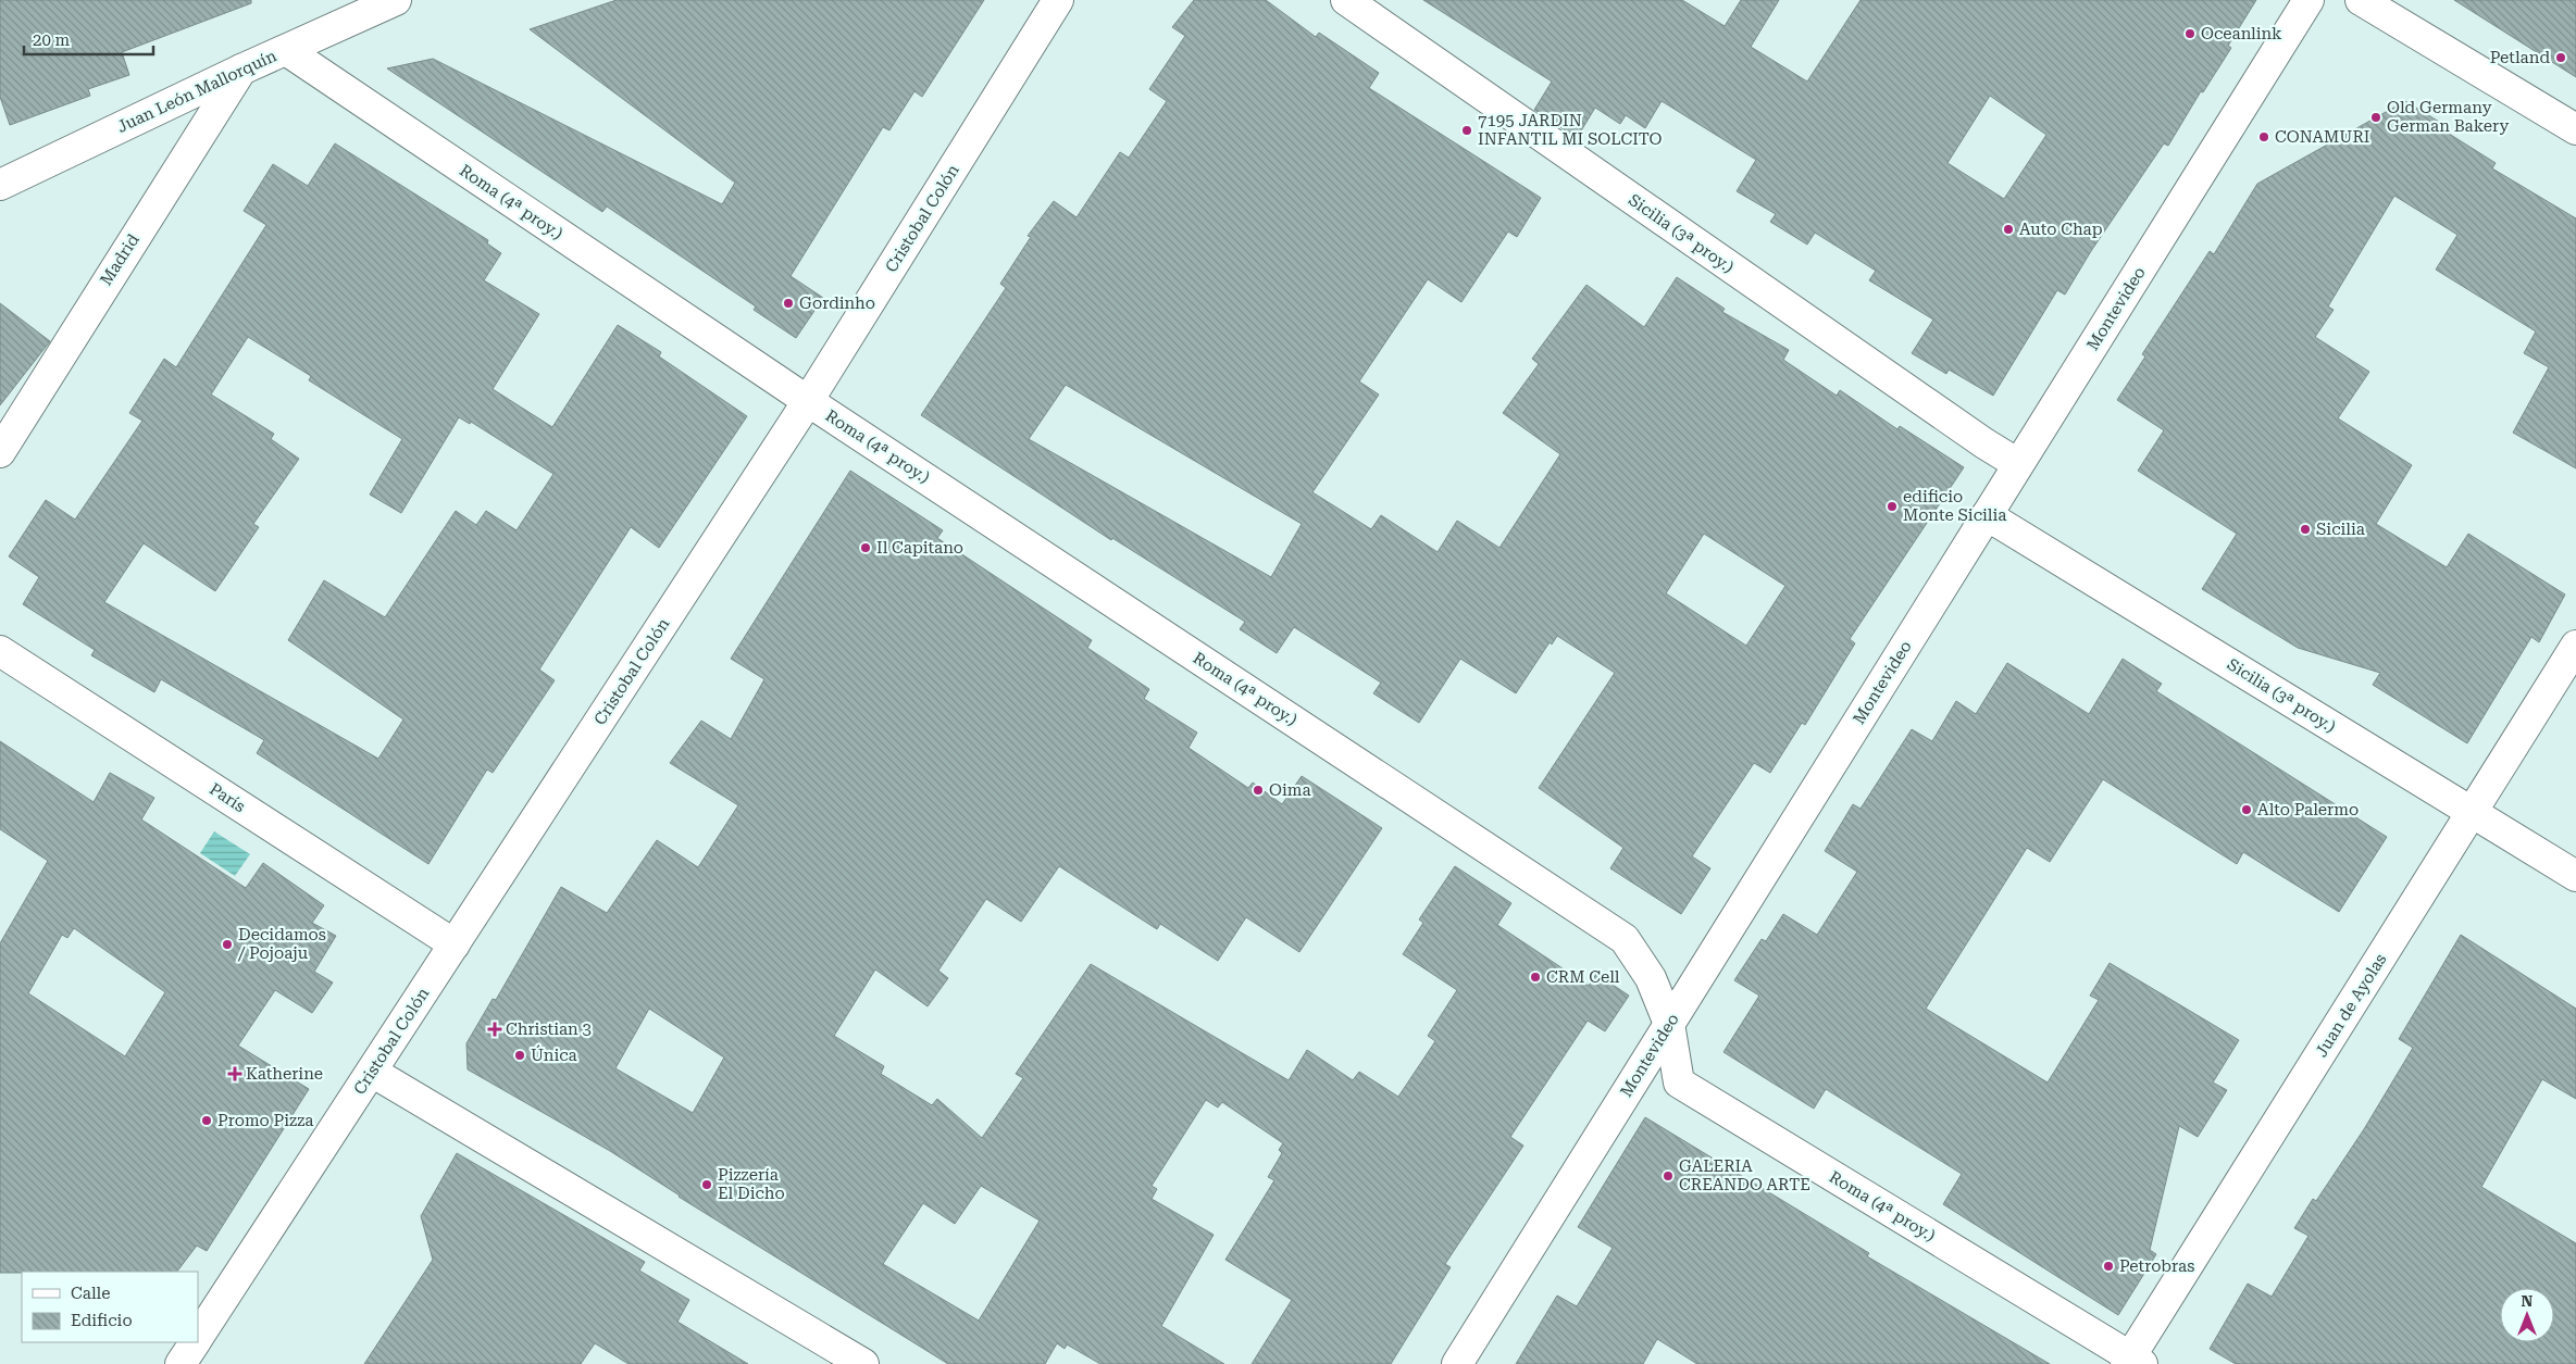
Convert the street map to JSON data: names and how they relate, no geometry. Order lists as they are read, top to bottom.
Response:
{
  "streets": {
    "street": [
      "Juan León Mallorquín",
      "Roma (4ª proy.)",
      "Cristobal Colón",
      "Sicilia (3ª proy.)",
      "Madrid",
      "Montevideo",
      "París",
      "Juan de Ayolas"
    ]
  },
  "crossings": [
    ["Juan León Mallorquín", "Roma (4ª proy.)"],
    ["Juan León Mallorquín", "Madrid"],
    ["Roma (4ª proy.)", "Cristobal Colón"],
    ["Roma (4ª proy.)", "Montevideo"],
    ["Roma (4ª proy.)", "Juan de Ayolas"],
    ["Cristobal Colón", "París"],
    ["Sicilia (3ª proy.)", "Montevideo"],
    ["Sicilia (3ª proy.)", "Juan de Ayolas"]
  ],
  "places": {
    "other": [
      "Oceanlink",
      "Petland",
      "Old Germany German Bakery",
      "7195 JARDIN INFANTIL MI SOLCITO",
      "CONAMURI",
      "Auto Chap",
      "Gordinho",
      "edificio Monte Sicilia",
      "Sicilia",
      "Il Capitano",
      "Oima",
      "Alto Palermo",
      "Decidamos / Pojoaju",
      "CRM Cell",
      "Única",
      "Promo Pizza",
      "GALERIA CREANDO ARTE",
      "Pizzería El Dicho",
      "Petrobras"
    ],
    "health": ["Christian 3", "Katherine"]
  },
  "legend": ["Calle", "Edificio"],
  "scale_bar": "20 m",
  "north": "top"
}
